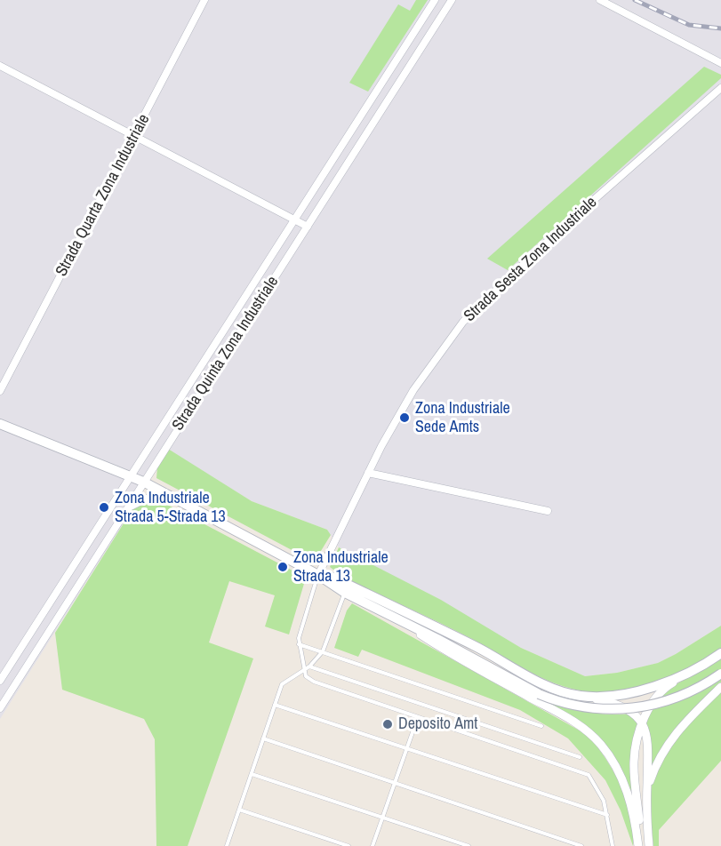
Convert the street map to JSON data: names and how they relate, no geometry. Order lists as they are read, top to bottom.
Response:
{
  "streets": {
    "street": ["Strada Quarta Zona Industriale", "Strada Sesta Zona Industriale", "Strada Quinta Zona Industriale"]
  },
  "places": [
    "Zona Industriale Sede Amts",
    "Zona Industriale Strada 5-Strada 13",
    "Zona Industriale Strada 13",
    "Deposito Amt"
  ]
}
